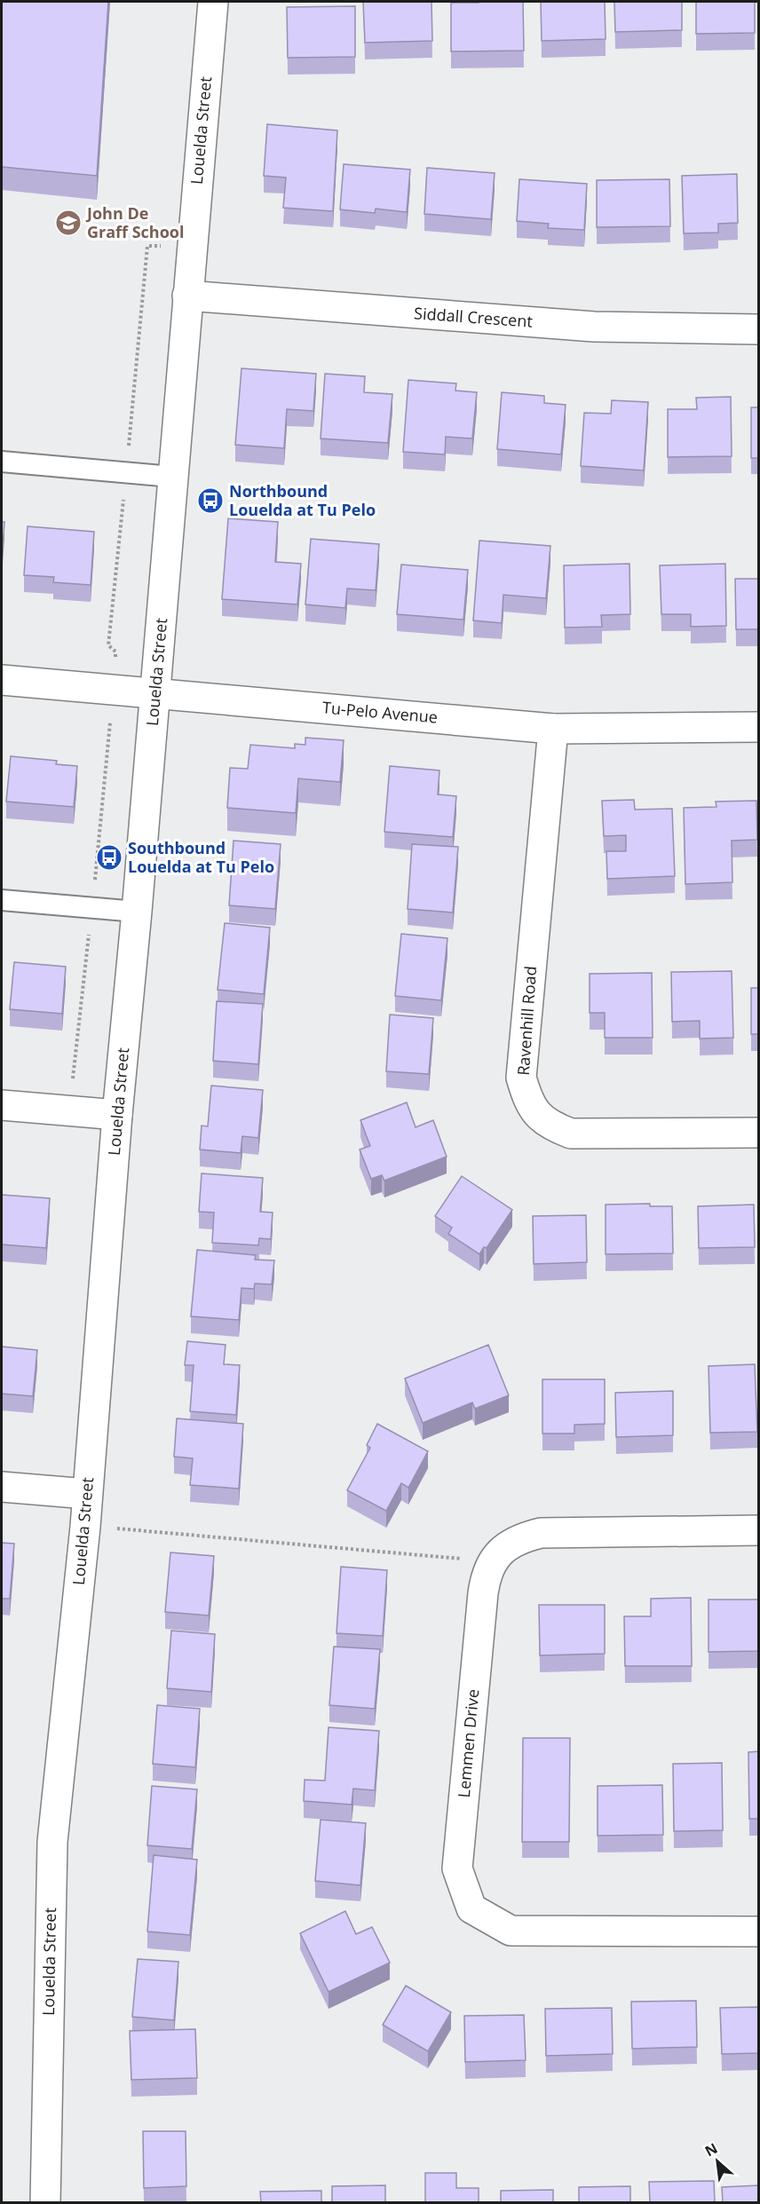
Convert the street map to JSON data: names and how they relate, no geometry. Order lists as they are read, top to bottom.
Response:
{
  "streets": {
    "street": [
      "Louelda Street",
      "Siddall Crescent",
      "Tu-Pelo Avenue",
      "Ravenhill Road",
      "Lemmen Drive"
    ]
  },
  "crossings": [
    ["Louelda Street", "Siddall Crescent"],
    ["Louelda Street", "Tu-Pelo Avenue"],
    ["Tu-Pelo Avenue", "Ravenhill Road"]
  ],
  "places": {
    "school or university": ["John De Graff School"],
    "bus stop": ["Northbound Louelda at Tu Pelo", "Southbound Louelda at Tu Pelo"]
  },
  "north": "top left"
}
